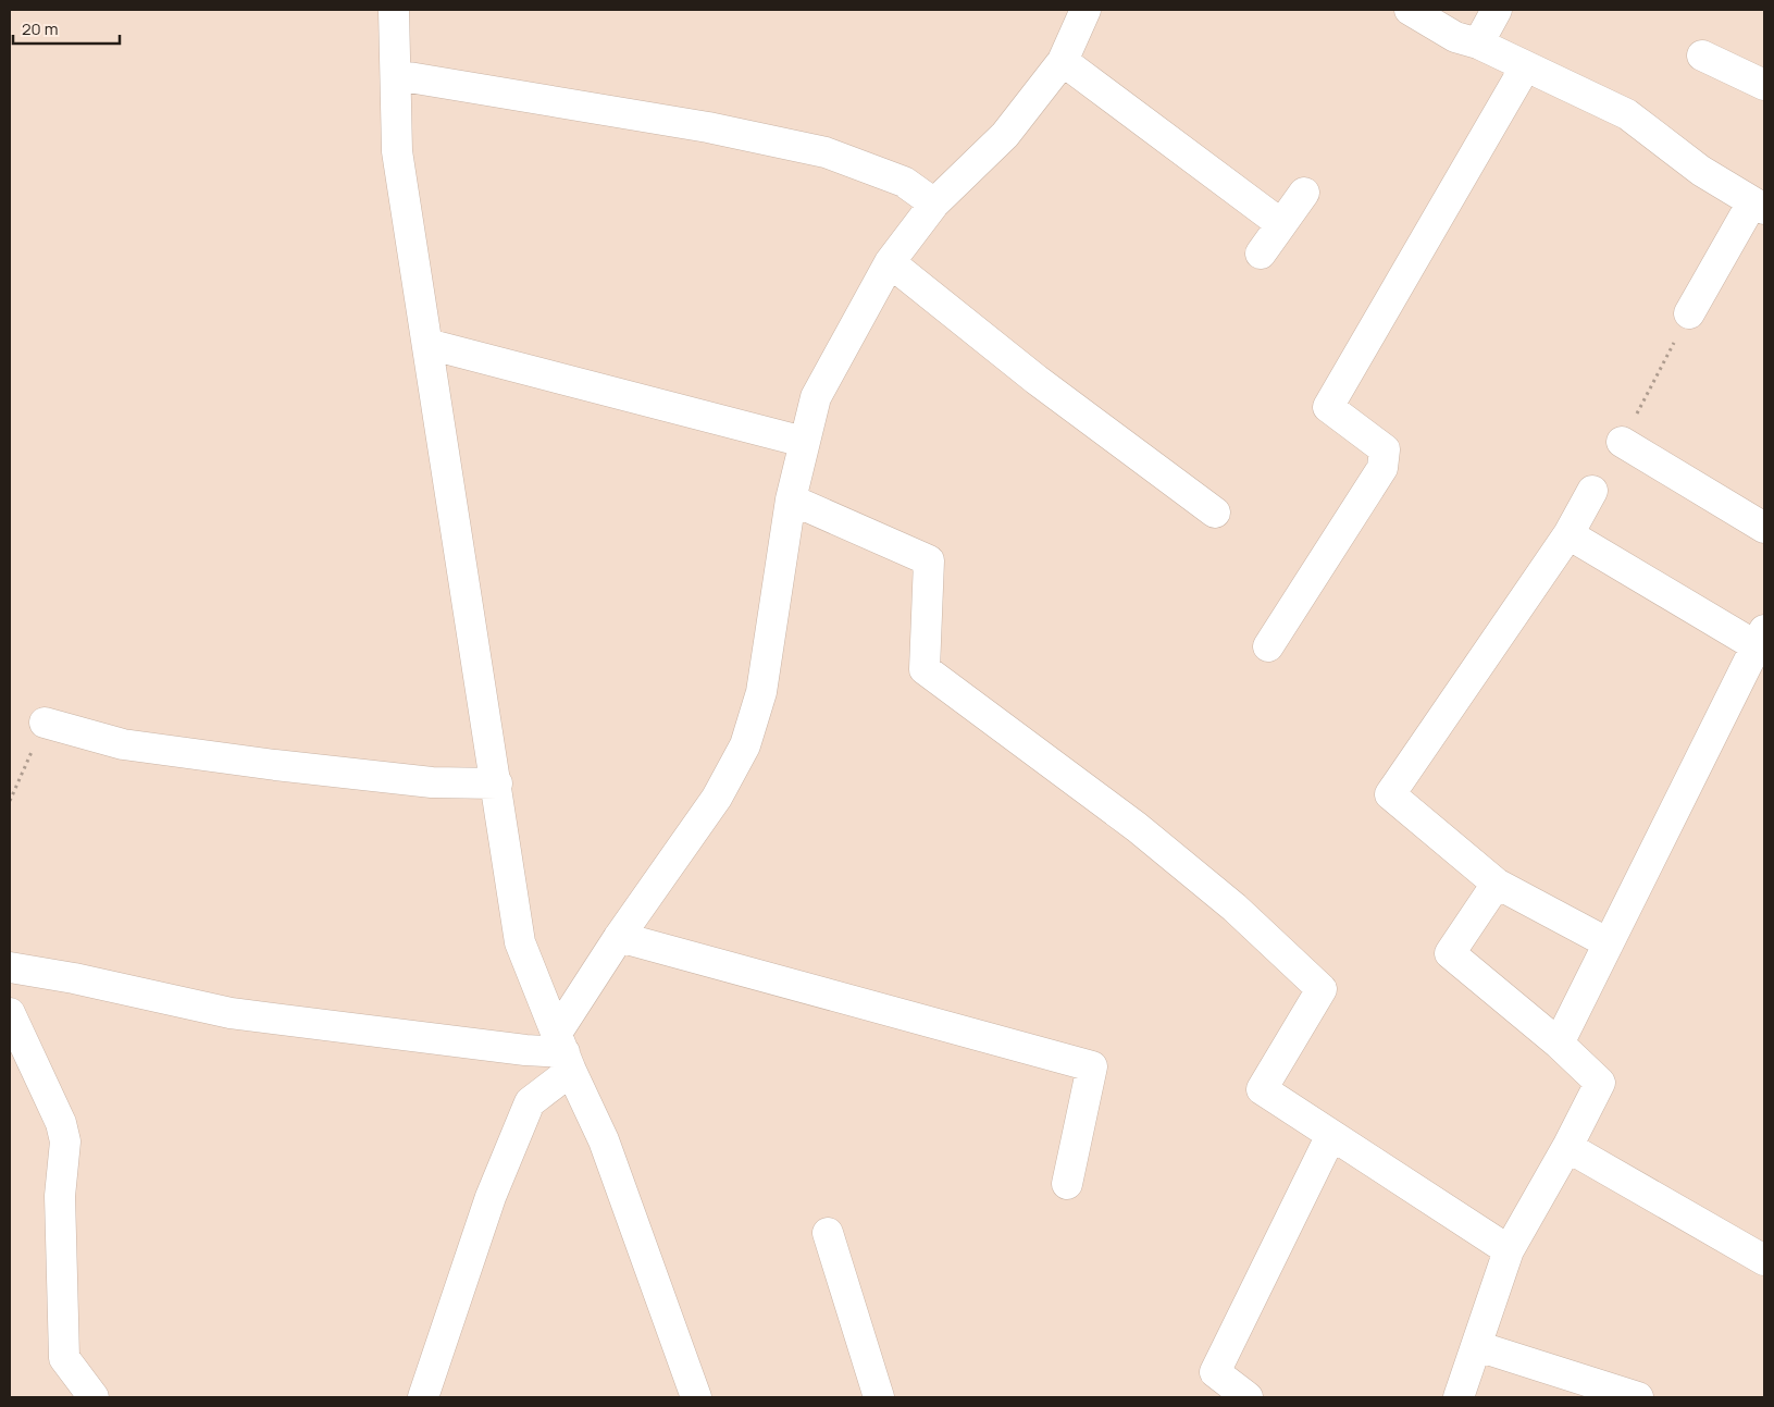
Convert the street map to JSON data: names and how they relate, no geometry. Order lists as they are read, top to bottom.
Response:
{
  "scale_bar": "20 m"
}
